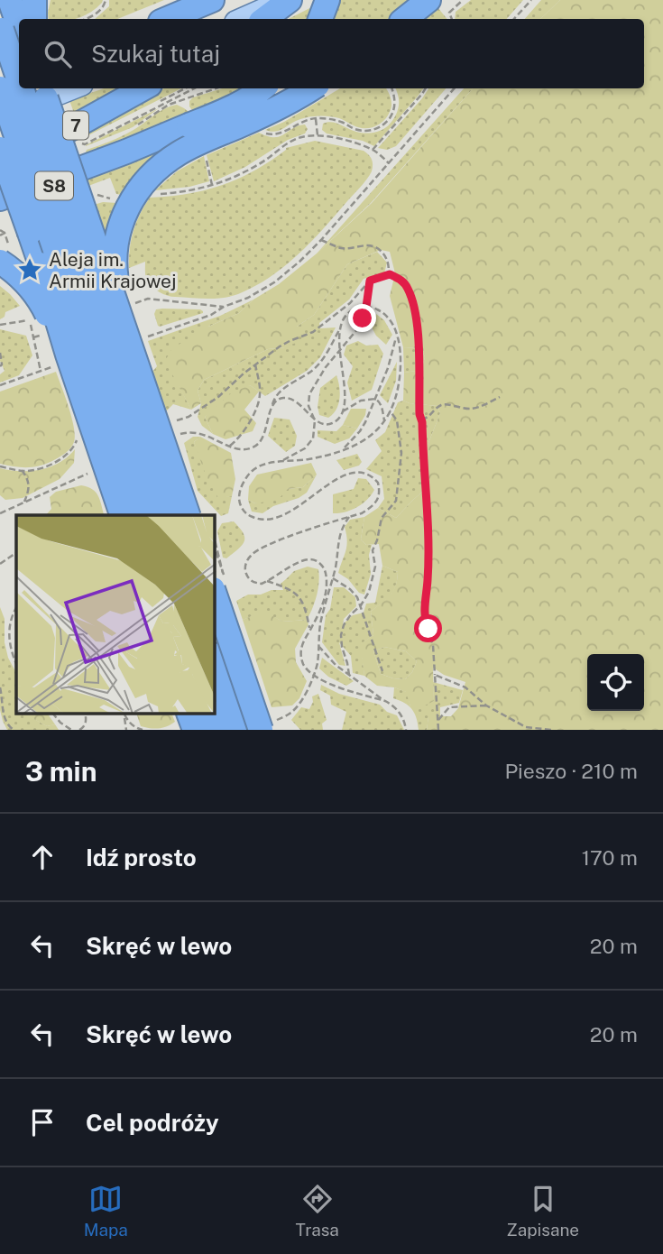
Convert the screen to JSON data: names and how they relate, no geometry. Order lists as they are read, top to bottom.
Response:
{
  "streets": {
    "highway": ["7", "S8"]
  },
  "places": {
    "place": ["Aleja im. Armii Krajowej"]
  },
  "page": {
    "search": "Szukaj tutaj",
    "heading": ["3 min", "Pieszo · 210 m"],
    "list": [
      ["Idź prosto", "170 m"],
      ["Skręć w lewo", "20 m"],
      ["Skręć w lewo", "20 m"],
      "Cel podróży"
    ],
    "nav": ["Mapa", "Trasa", "Zapisane"]
  }
}
